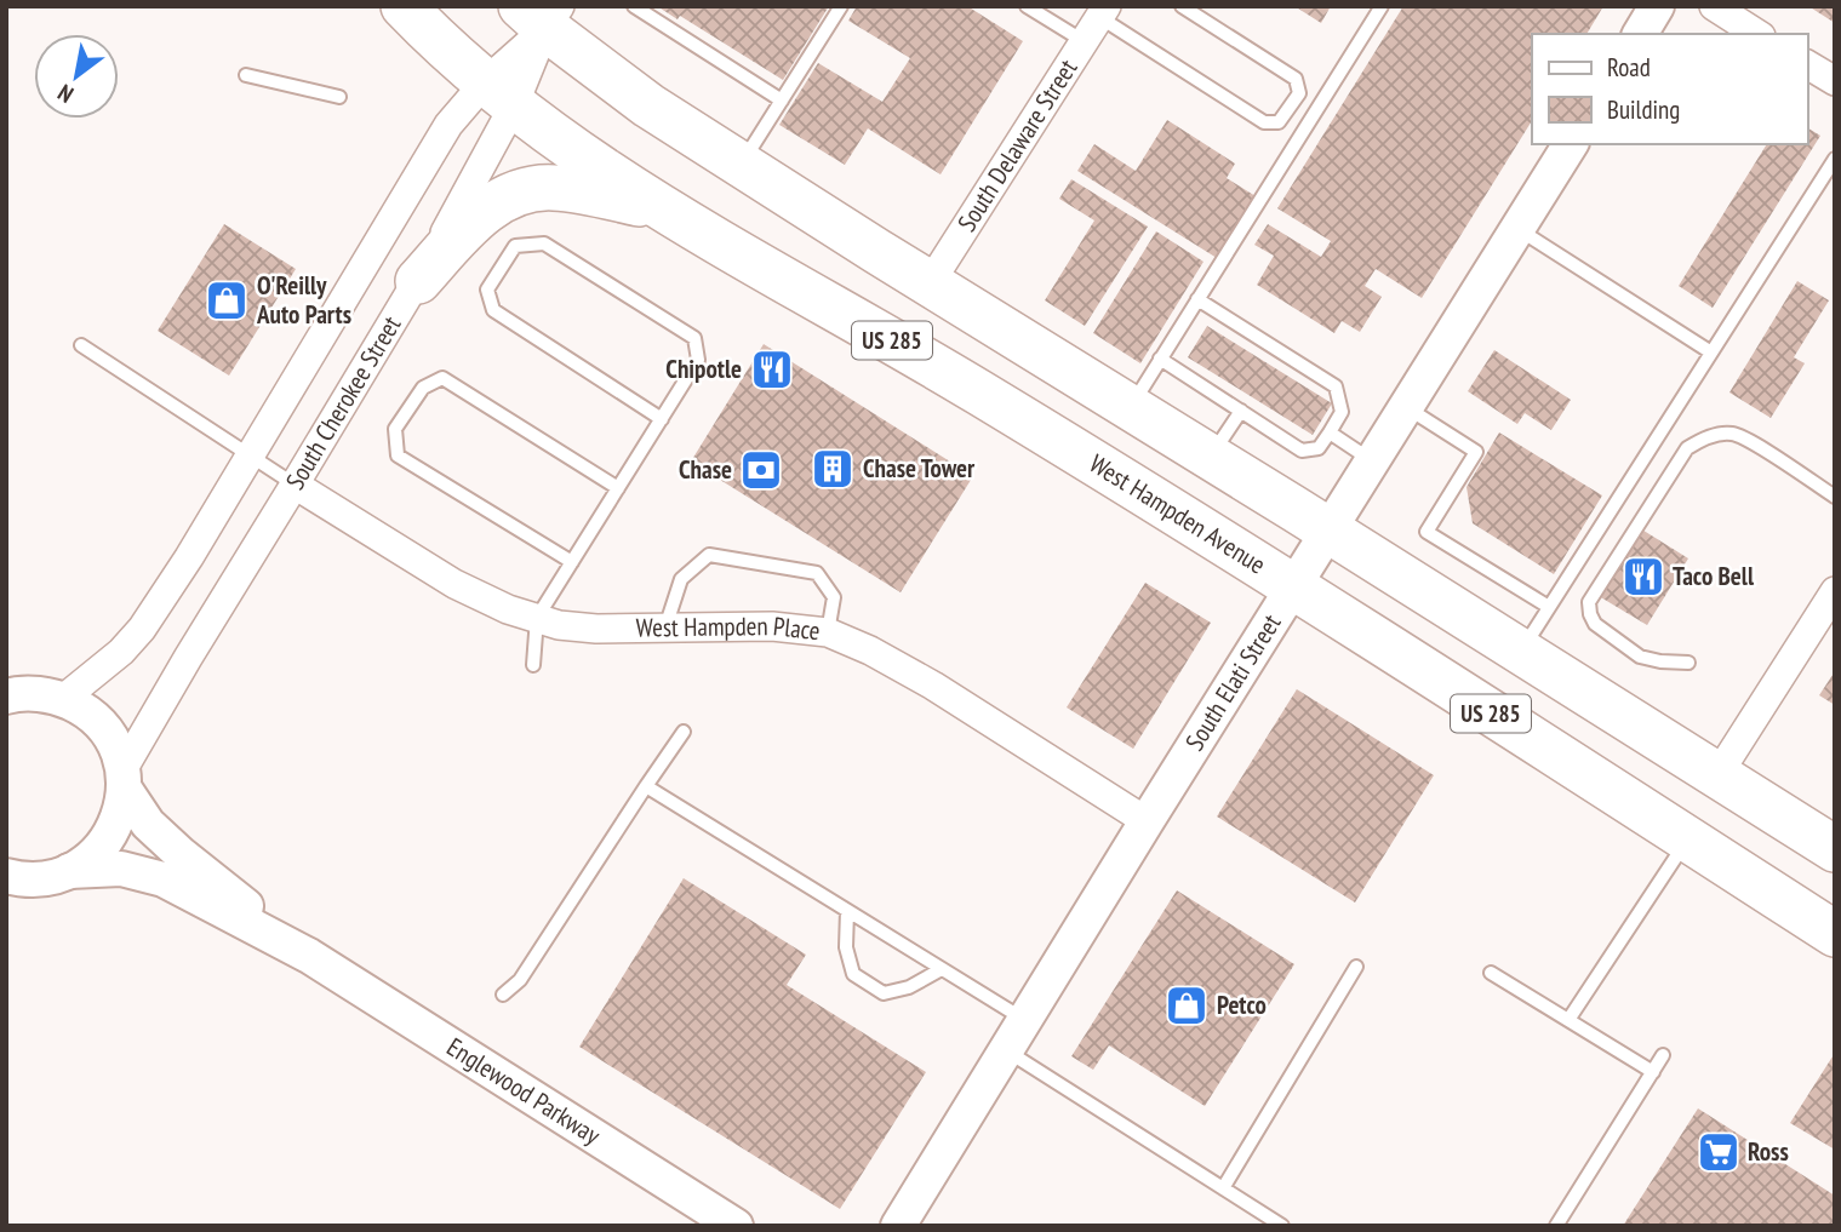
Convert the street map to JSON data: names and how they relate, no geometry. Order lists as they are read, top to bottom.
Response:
{
  "streets": {
    "highway": ["US 285", "West Hampden Avenue"],
    "street": [
      "South Delaware Street",
      "South Cherokee Street",
      "West Hampden Place",
      "South Elati Street",
      "Englewood Parkway"
    ]
  },
  "crossings": [
    ["South Delaware Street", "US 285"],
    ["US 285", "South Cherokee Street"],
    ["US 285", "West Hampden Avenue"],
    ["US 285", "South Elati Street"],
    ["South Cherokee Street", "West Hampden Avenue"],
    ["South Cherokee Street", "West Hampden Place"],
    ["South Cherokee Street", "Englewood Parkway"],
    ["West Hampden Avenue", "South Elati Street"],
    ["West Hampden Place", "South Elati Street"]
  ],
  "places": {
    "shop": ["O'Reilly Auto Parts", "Petco"],
    "restaurant": ["Chipotle", "Taco Bell"],
    "building": ["Chase Tower"],
    "bank": ["Chase"],
    "supermarket": ["Ross"]
  },
  "legend": ["Road", "Building"],
  "north": "bottom left"
}
